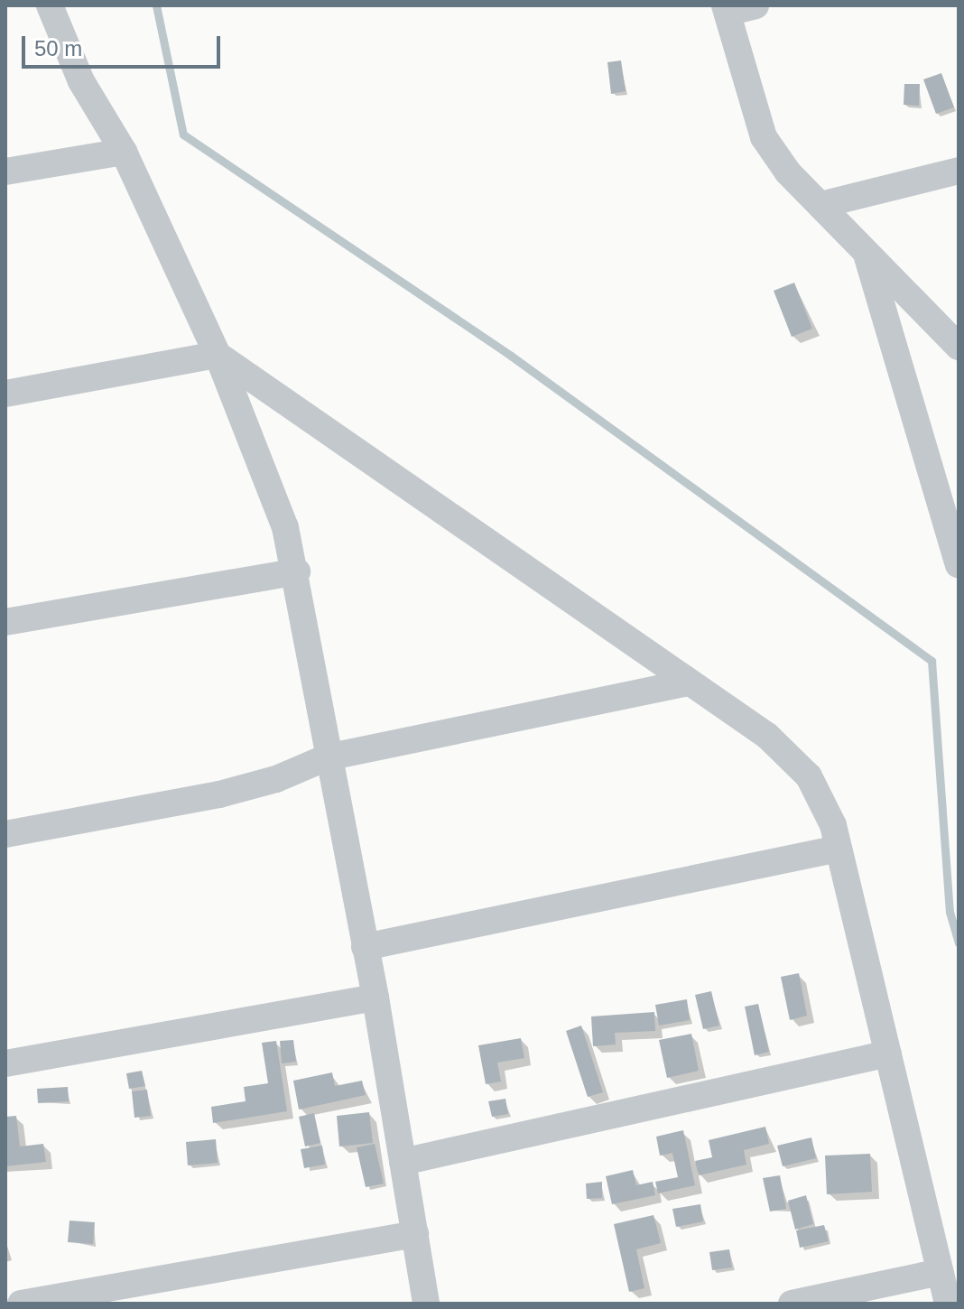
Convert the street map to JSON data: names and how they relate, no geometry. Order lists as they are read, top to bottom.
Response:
{
  "scale_bar": "50 m"
}
